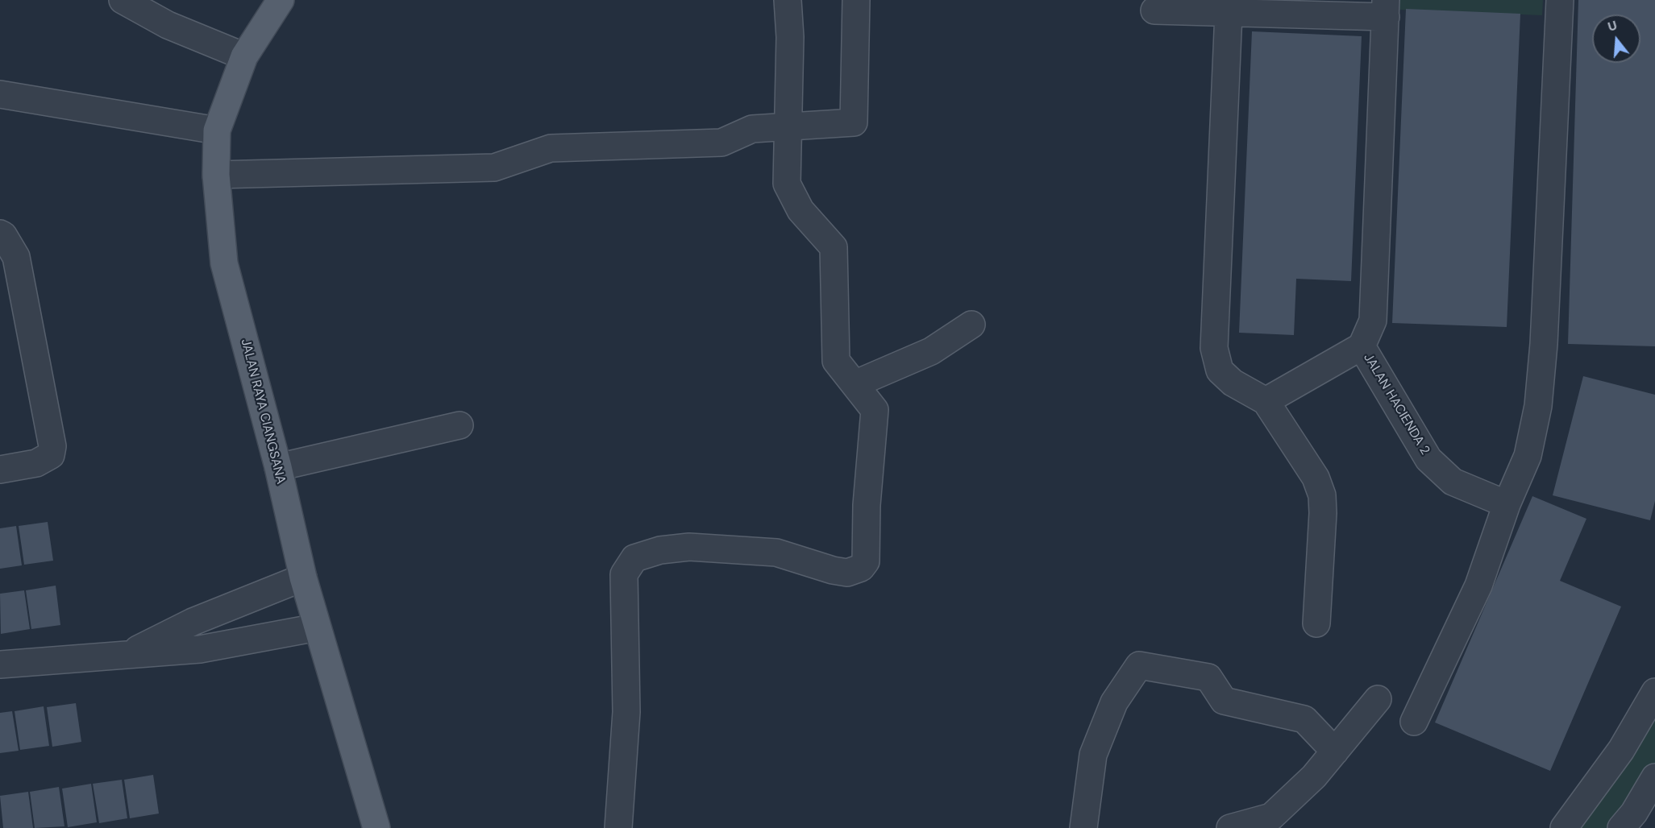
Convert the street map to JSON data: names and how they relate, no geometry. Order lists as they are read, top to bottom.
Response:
{
  "streets": {
    "main road": ["JALAN RAYA CIANGSANA"],
    "street": ["JALAN HACIENDA 2"]
  },
  "north": "top"
}
